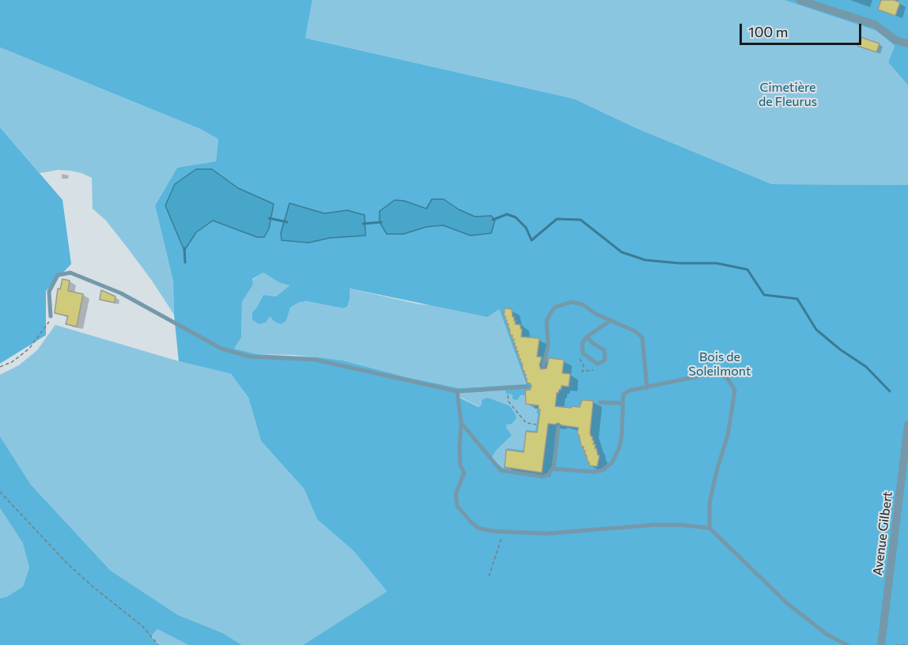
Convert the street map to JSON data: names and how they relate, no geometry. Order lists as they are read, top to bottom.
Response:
{
  "streets": {
    "street": ["Avenue Gilbert"]
  },
  "parks": ["Cimetière de Fleurus", "Bois de Soleilmont"],
  "scale_bar": "100 m"
}
